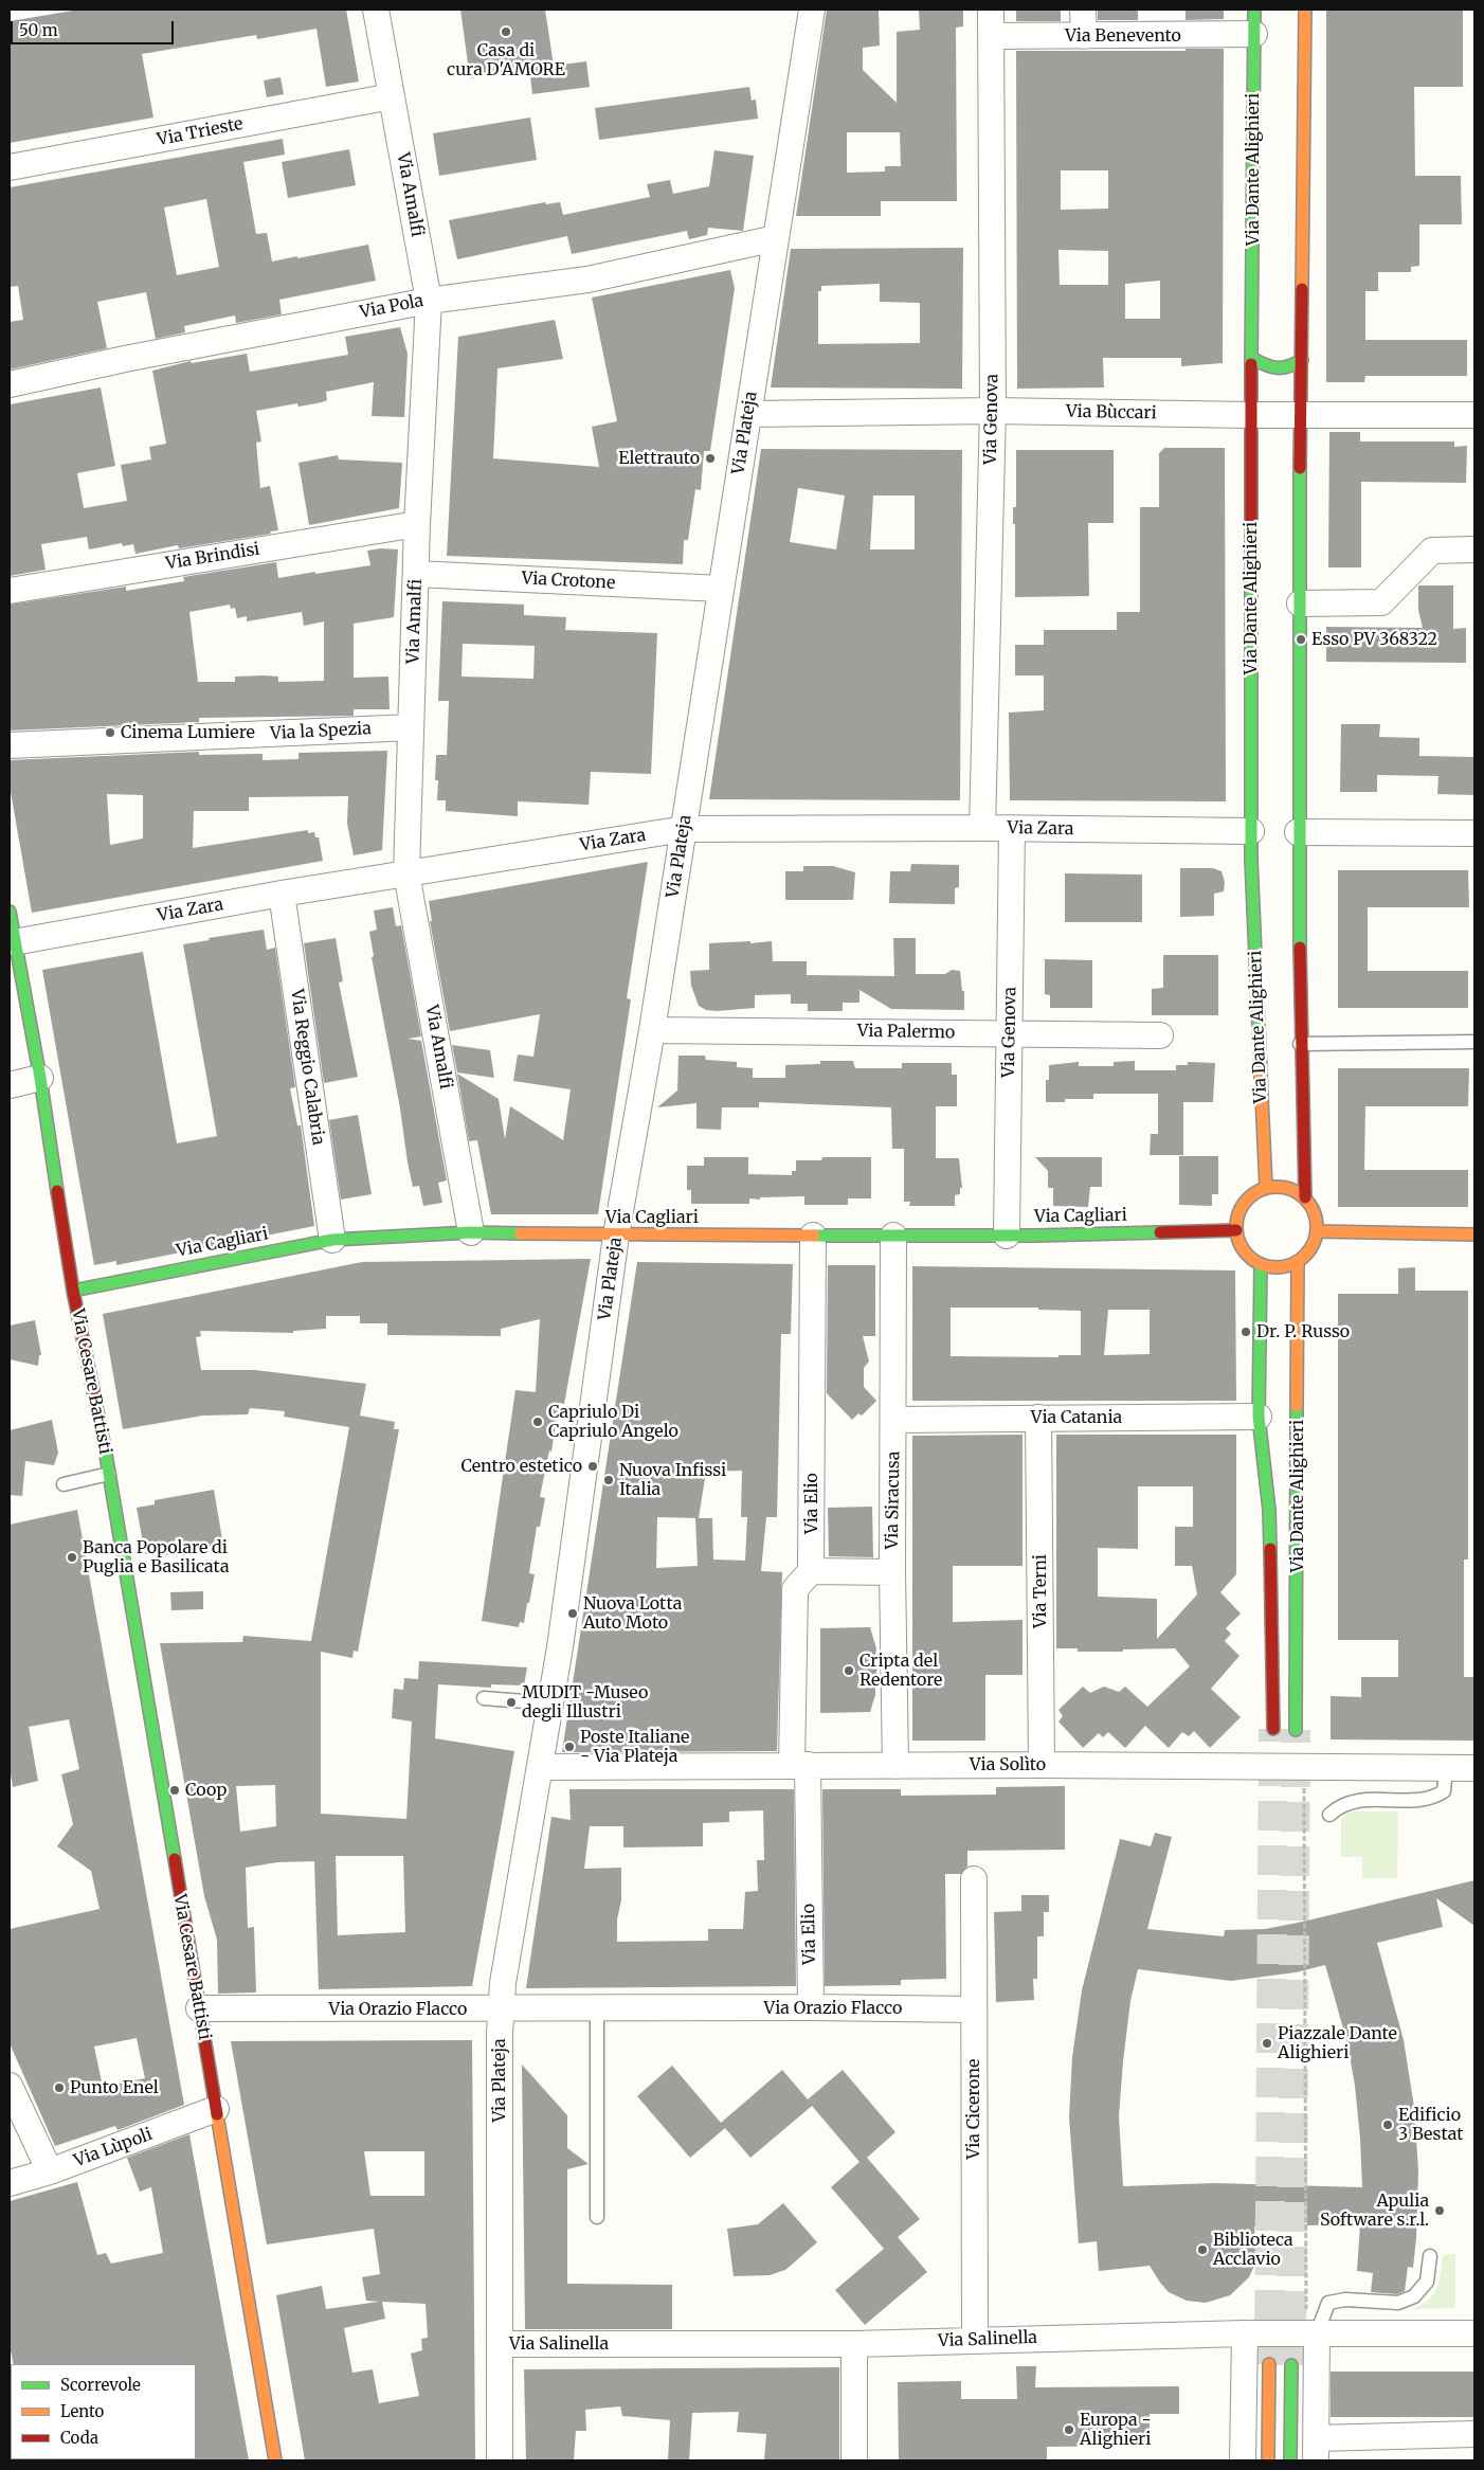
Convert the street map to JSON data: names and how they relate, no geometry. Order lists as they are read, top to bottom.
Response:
{
  "streets": {
    "street": [
      "Via Benevento",
      "Via Trieste",
      "Via Dante Alighieri",
      "Via Amalfi",
      "Via Pola",
      "Via Bùccari",
      "Via Genova",
      "Via Plateja",
      "Via Brindisi",
      "Via Crotone",
      "Via la Spezia",
      "Via Zara",
      "Via Palermo",
      "Via Reggio Calabria",
      "Via Cagliari",
      "Via Cesare Battisti",
      "Via Catania",
      "Via Siracusa",
      "Via Elio",
      "Via Terni",
      "Via Solìto",
      "Via Orazio Flacco",
      "Via Cicerone",
      "Via Lùpoli",
      "Via Salinella"
    ]
  },
  "crossings": [
    ["Via Benevento", "Via Dante Alighieri"],
    ["Via Benevento", "Via Genova"],
    ["Via Trieste", "Via Amalfi"],
    ["Via Dante Alighieri", "Via Bùccari"],
    ["Via Dante Alighieri", "Via Zara"],
    ["Via Dante Alighieri", "Via Cagliari"],
    ["Via Dante Alighieri", "Via Catania"],
    ["Via Amalfi", "Via Pola"],
    ["Via Amalfi", "Via Brindisi"],
    ["Via Amalfi", "Via Crotone"],
    ["Via Amalfi", "Via la Spezia"],
    ["Via Amalfi", "Via Zara"],
    ["Via Amalfi", "Via Cagliari"],
    ["Via Pola", "Via Plateja"],
    ["Via Bùccari", "Via Genova"],
    ["Via Bùccari", "Via Plateja"],
    ["Via Genova", "Via Zara"],
    ["Via Genova", "Via Palermo"],
    ["Via Genova", "Via Cagliari"],
    ["Via Plateja", "Via Crotone"],
    ["Via Plateja", "Via Zara"],
    ["Via Plateja", "Via Palermo"],
    ["Via Plateja", "Via Cagliari"],
    ["Via Plateja", "Via Solìto"],
    ["Via Plateja", "Via Orazio Flacco"],
    ["Via Plateja", "Via Salinella"],
    ["Via Zara", "Via Reggio Calabria"],
    ["Via Zara", "Via Cesare Battisti"],
    ["Via Reggio Calabria", "Via Cagliari"],
    ["Via Cagliari", "Via Cesare Battisti"],
    ["Via Cagliari", "Via Siracusa"],
    ["Via Cagliari", "Via Elio"],
    ["Via Cesare Battisti", "Via Orazio Flacco"],
    ["Via Cesare Battisti", "Via Lùpoli"],
    ["Via Catania", "Via Siracusa"],
    ["Via Catania", "Via Terni"],
    ["Via Siracusa", "Via Solìto"],
    ["Via Elio", "Via Solìto"],
    ["Via Elio", "Via Orazio Flacco"],
    ["Via Terni", "Via Solìto"],
    ["Via Orazio Flacco", "Via Cicerone"],
    ["Via Cicerone", "Via Salinella"]
  ],
  "places": [
    "Casa di cura D'AMORE",
    "Elettrauto",
    "Esso PV 368322",
    "Cinema Lumiere",
    "Dr. P. Russo",
    "Capriulo Di Capriulo Angelo",
    "Centro estetico",
    "Nuova Infissi Italia",
    "Banca Popolare di Puglia e Basilicata",
    "Nuova Lotta Auto Moto",
    "Cripta del Redentore",
    "MUDIT -Museo degli Illustri",
    "Poste Italiane - Via Plateja",
    "Coop",
    "Piazzale Dante Alighieri",
    "Punto Enel",
    "Edificio 3 Bestat",
    "Apulia Software s.r.l.",
    "Biblioteca Acclavio",
    "Europa - Alighieri"
  ],
  "legend": ["Scorrevole", "Lento", "Coda"],
  "scale_bar": "50 m"
}
